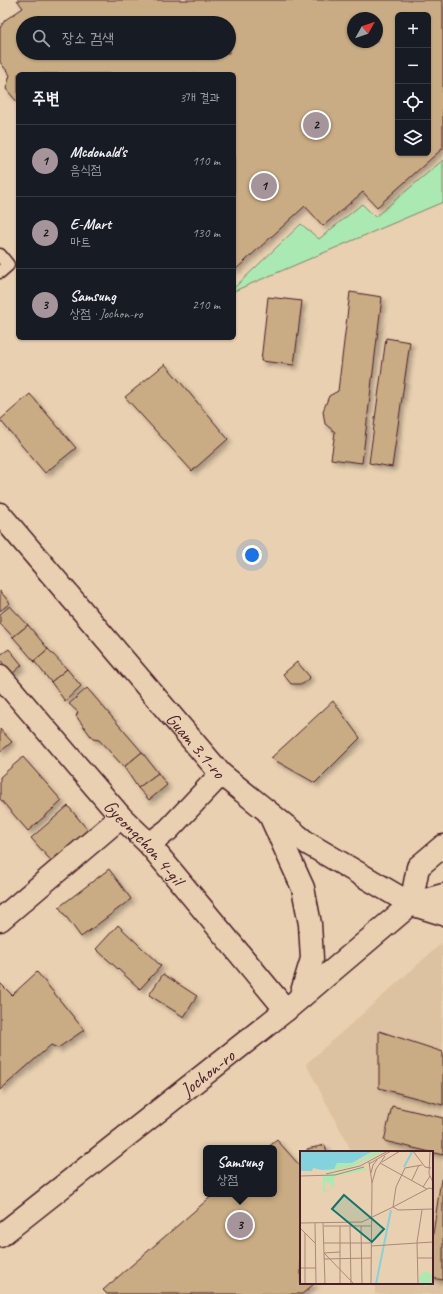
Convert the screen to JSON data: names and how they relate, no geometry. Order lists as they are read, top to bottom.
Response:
{
  "streets": {
    "street": ["Guam 3.1-ro", "Gyeongchon 4-gil", "Jochon-ro"]
  },
  "crossings": [
    ["Guam 3.1-ro", "Jochon-ro"],
    ["Gyeongchon 4-gil", "Jochon-ro"]
  ],
  "north": "top right",
  "page": {
    "map_buttons": ["+", "−"],
    "search": "장소 검색",
    "heading": ["주변", "3개 결과"],
    "pins": ["2", "1", "3"],
    "list": [
      {
        "mark": "1",
        "name": "Mcdonald's",
        "note": "음식점",
        "value": "110 m"
      },
      {
        "mark": "2",
        "name": "E-Mart",
        "note": "마트",
        "value": "130 m"
      },
      {
        "mark": "3",
        "name": "Samsung",
        "note": "상점 · Jochon-ro",
        "value": "210 m"
      }
    ],
    "popup": ["Samsung", "상점"]
  }
}
